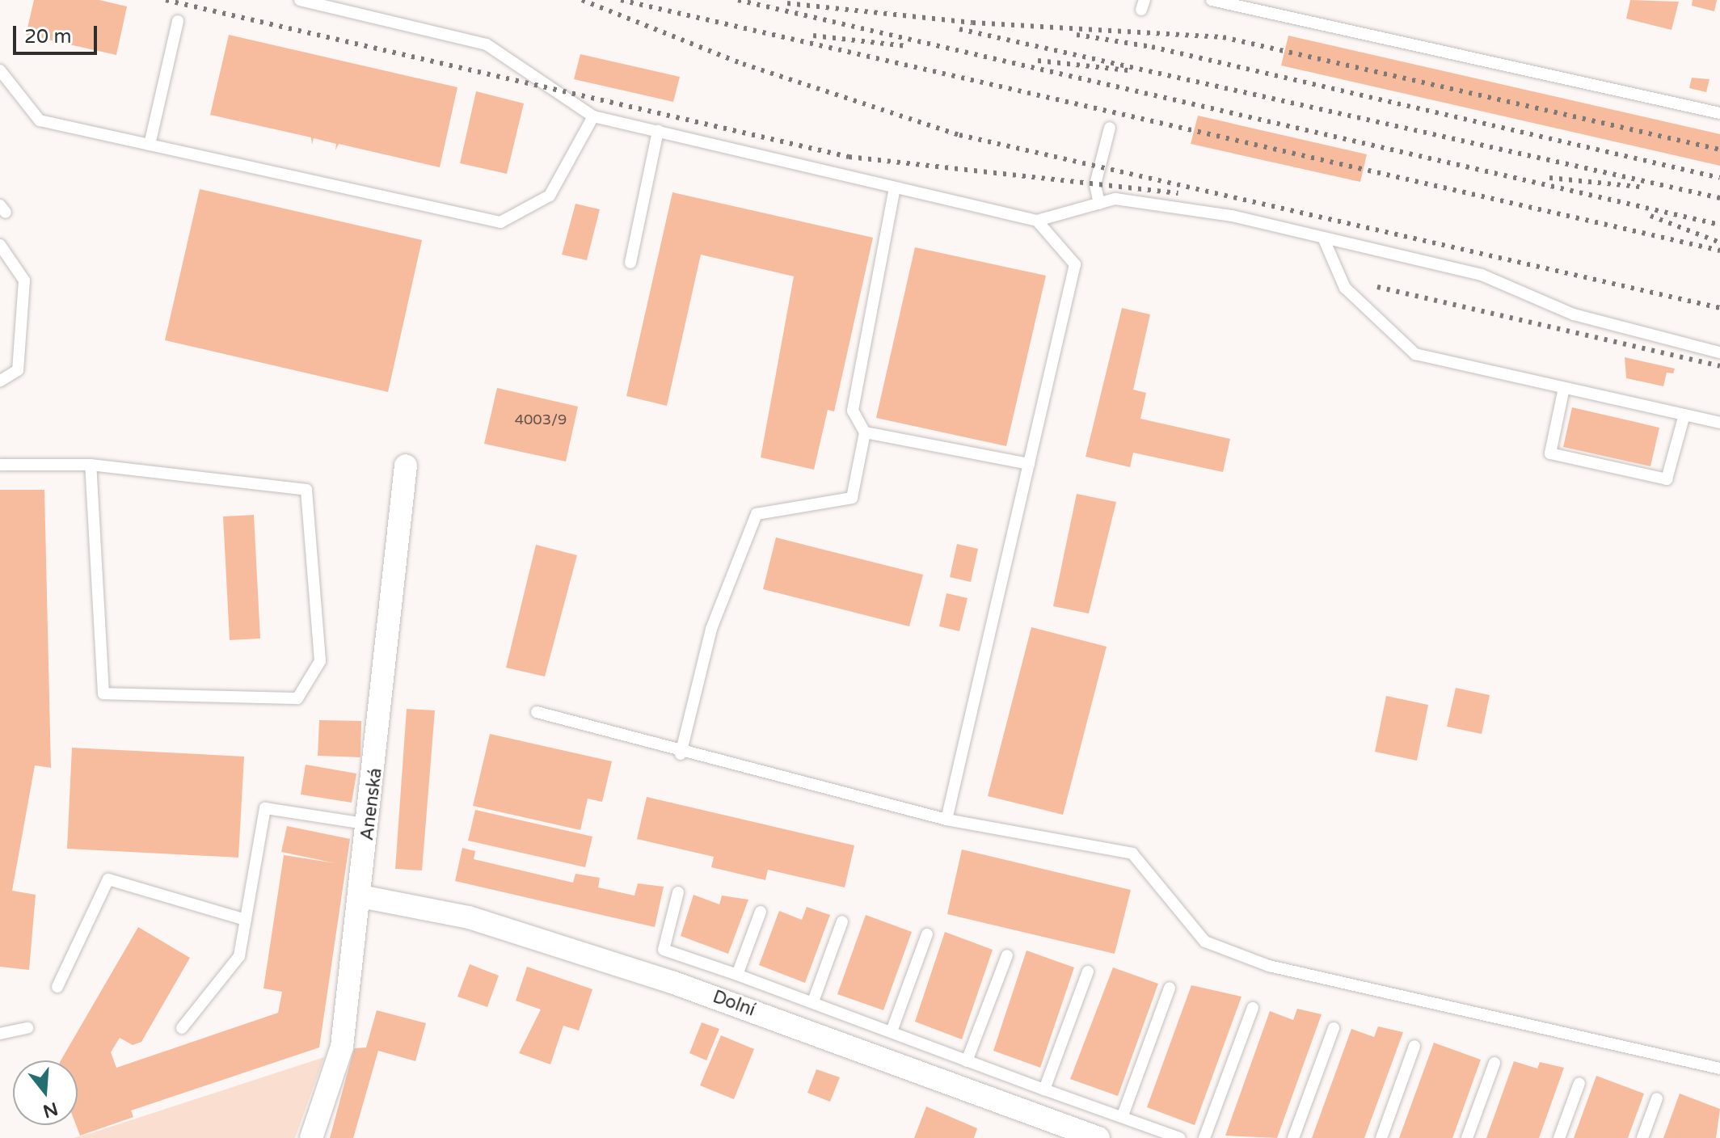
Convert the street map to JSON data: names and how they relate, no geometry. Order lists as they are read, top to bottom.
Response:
{
  "streets": {
    "street": ["Anenská", "Dolní"]
  },
  "crossings": [
    ["Anenská", "Dolní"]
  ],
  "house_numbers": ["4003/9"],
  "scale_bar": "20 m",
  "north": "bottom"
}
